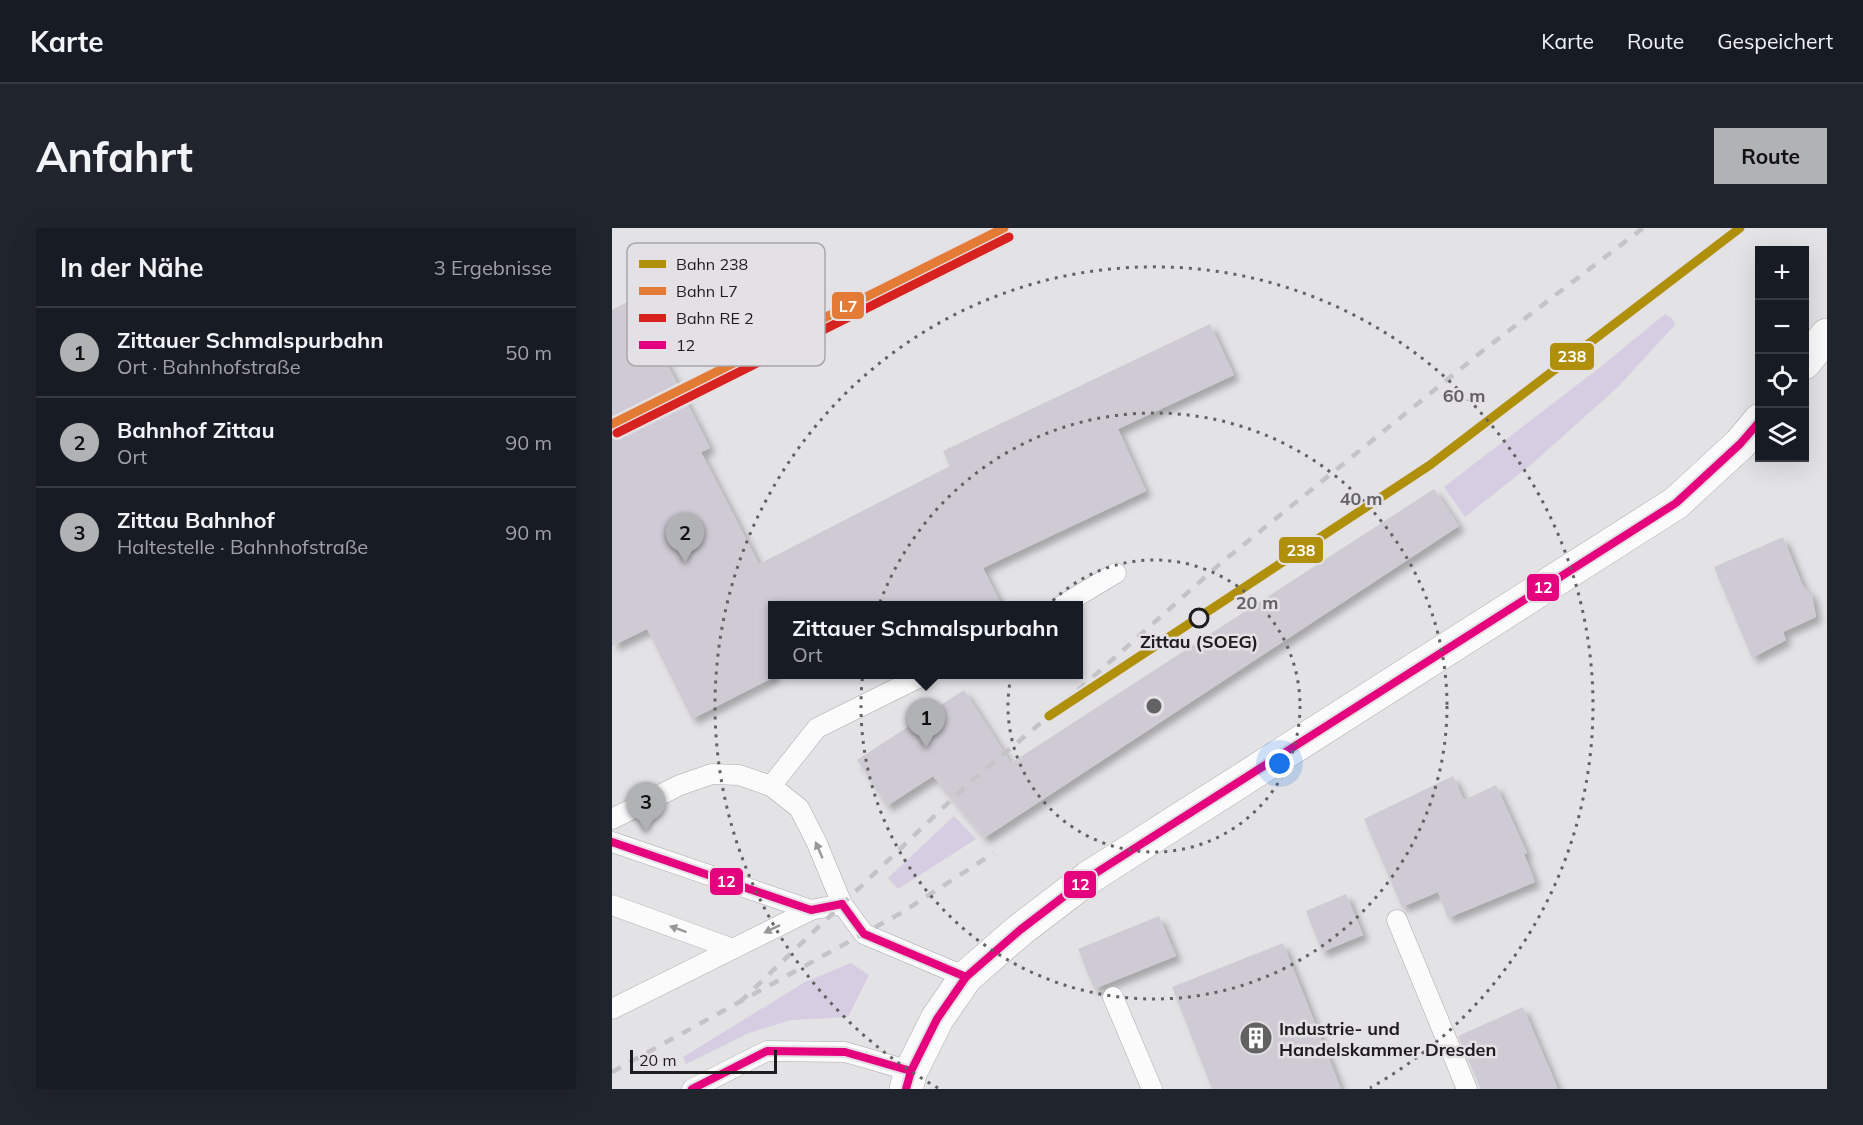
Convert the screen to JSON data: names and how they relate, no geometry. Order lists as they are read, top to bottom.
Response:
{
  "places": {
    "other": ["Zittau (SOEG)"],
    "building": ["Industrie- und Handelskammer Dresden"]
  },
  "lines": ["rail line 238", "rail line L7", "transit line 12"],
  "legend": [
    "Bahn 238",
    "Bahn L7",
    "Bahn RE 2",
    "12"
  ],
  "scale_bar": "20 m",
  "page": {
    "header": "Karte",
    "nav": ["Karte", "Route", "Gespeichert"],
    "buttons": "Route",
    "title": "Anfahrt",
    "heading": ["In der Nähe", "3 Ergebnisse"],
    "map_buttons": ["+", "−"],
    "list": [
      {
        "mark": "1",
        "name": "Zittauer Schmalspurbahn",
        "note": "Ort · Bahnhofstraße",
        "value": "50 m"
      },
      {
        "mark": "2",
        "name": "Bahnhof Zittau",
        "note": "Ort",
        "value": "90 m"
      },
      {
        "mark": "3",
        "name": "Zittau Bahnhof",
        "note": "Haltestelle · Bahnhofstraße",
        "value": "90 m"
      }
    ],
    "pins": ["2", "1", "3"],
    "popup": ["Zittauer Schmalspurbahn", "Ort"],
    "scale": "20 m"
  },
  "rings": ["60 m", "40 m", "20 m"]
}
